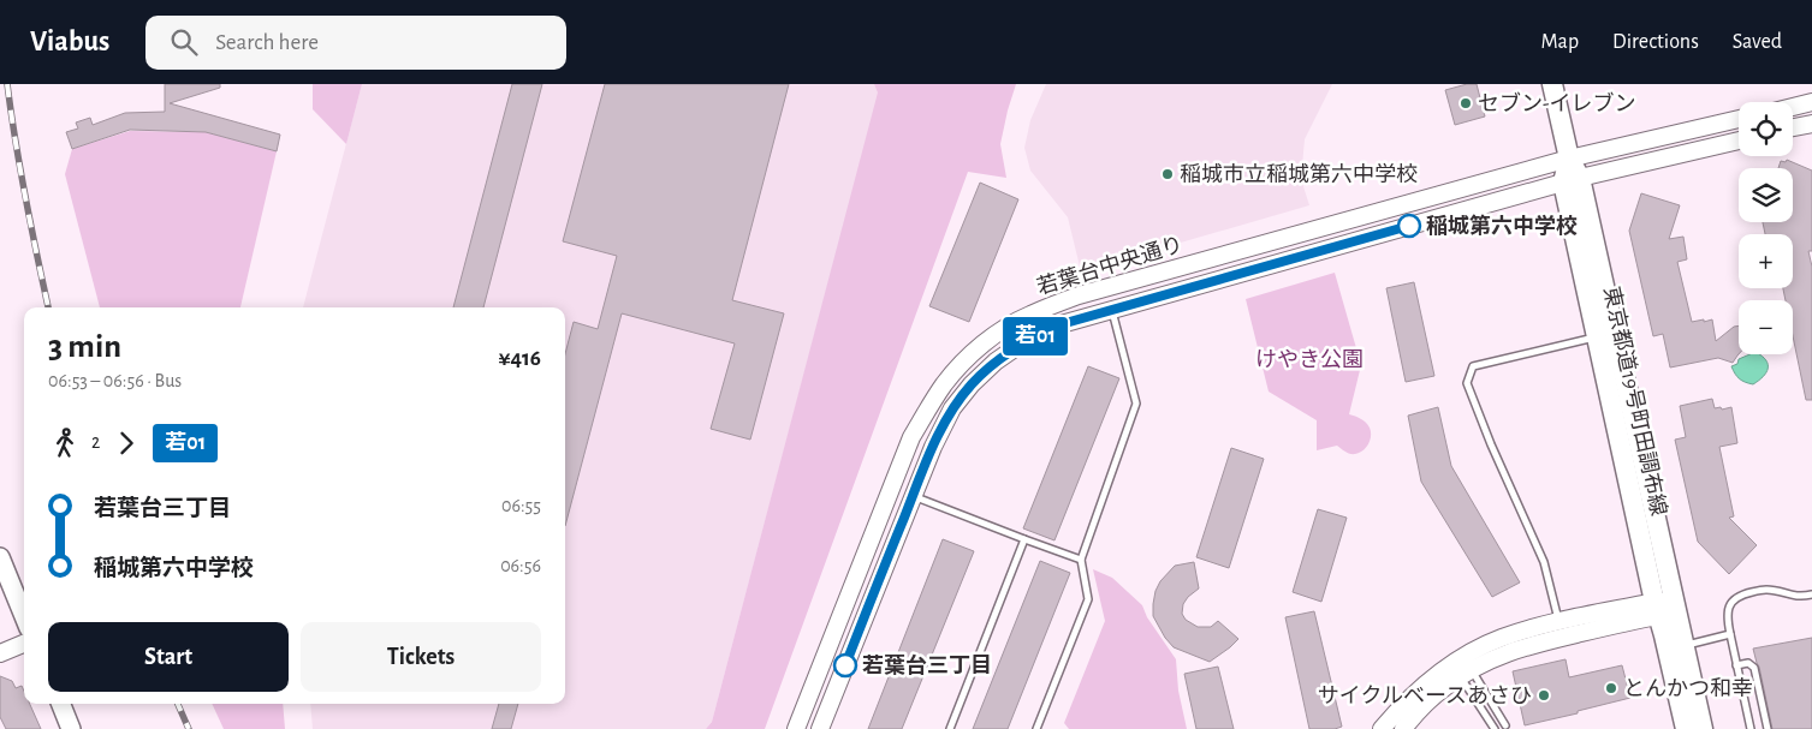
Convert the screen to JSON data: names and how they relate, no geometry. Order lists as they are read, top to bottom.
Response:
{
  "streets": {
    "main road": ["東京都道19号町田調布線"],
    "street": ["若葉台中央通り"]
  },
  "crossings": [
    ["若葉台中央通り", "東京都道19号町田調布線"]
  ],
  "parks": ["けやき公園"],
  "places": [
    "セブン-イレブン",
    "稲城市立稲城第六中学校",
    "稲城第六中学校",
    "若葉台三丁目",
    "とんかつ和幸",
    "サイクルベースあさひ"
  ],
  "lines": ["bus line 若01"],
  "page": {
    "header": "Viabus",
    "search": "Search here",
    "nav": ["Map", "Directions", "Saved"],
    "on_map": "若01",
    "map_buttons": ["+", "−"],
    "heading": ["3 min", "06:53 – 06:56 · Bus", "¥416"],
    "legs": ["2", "若01"],
    "list": [
      {
        "name": "若葉台三丁目",
        "value": "06:55"
      },
      {
        "name": "稲城第六中学校",
        "value": "06:56"
      }
    ],
    "buttons": ["Start", "Tickets"]
  }
}
